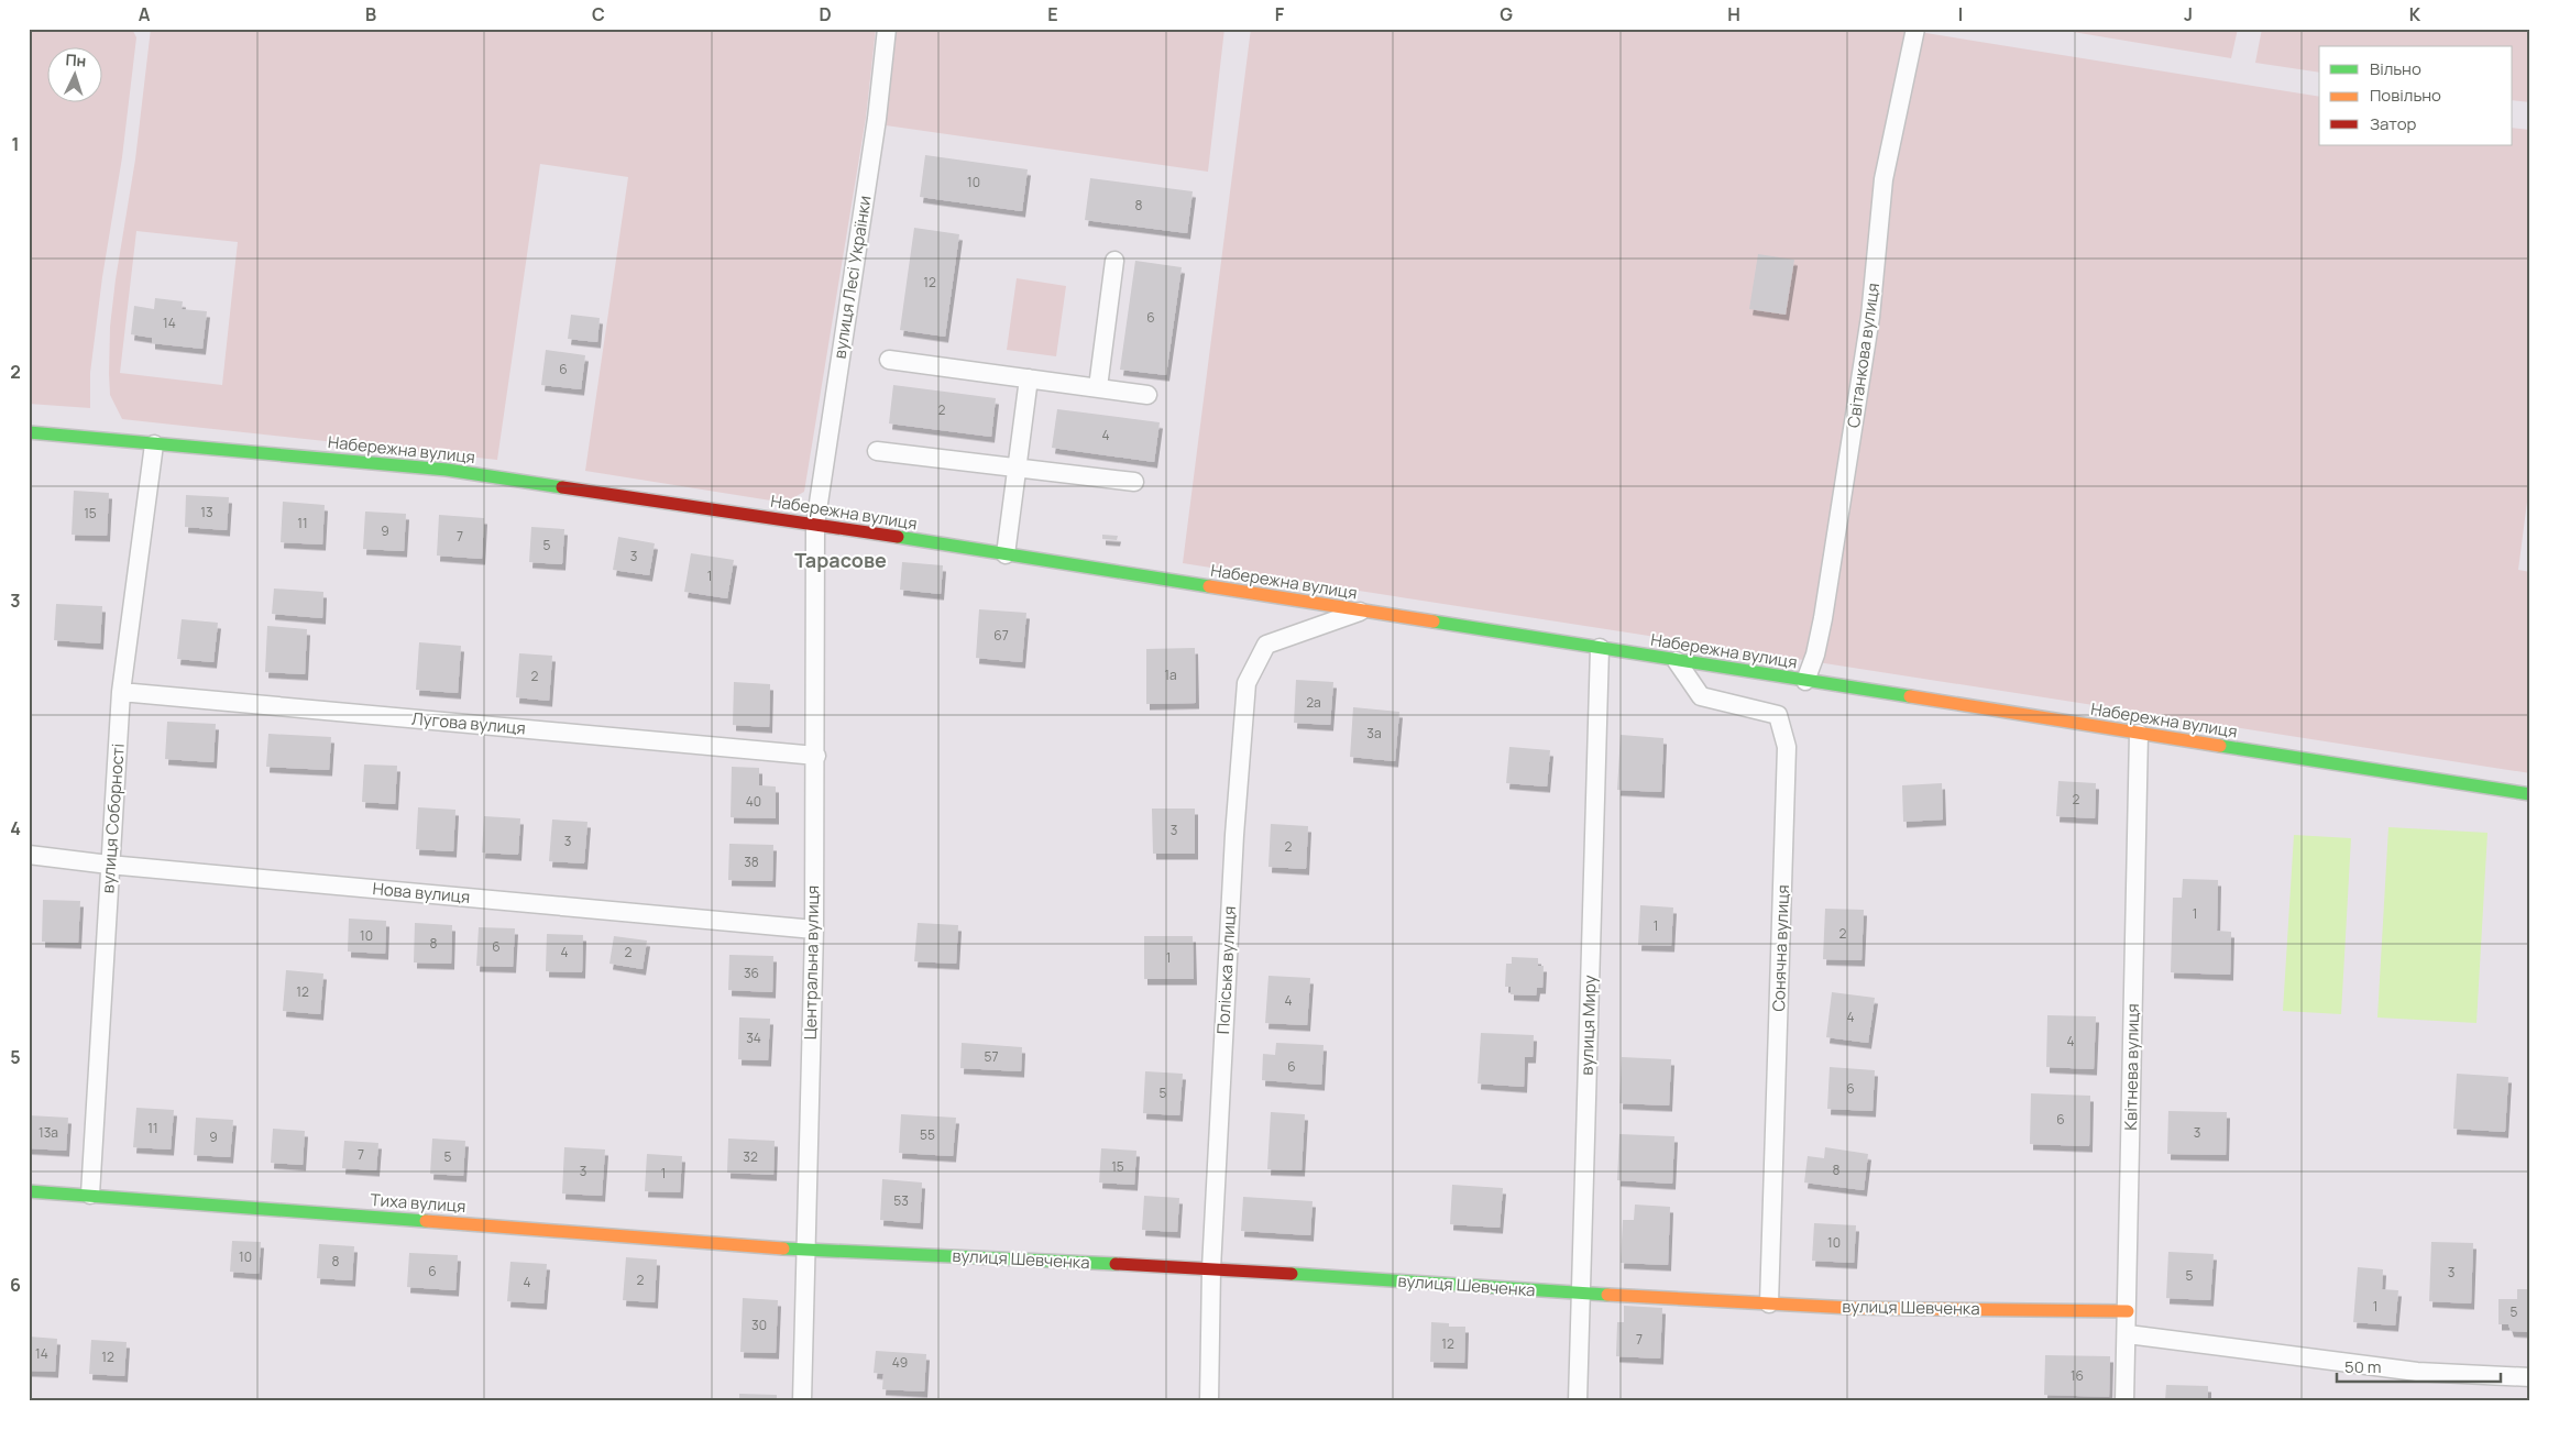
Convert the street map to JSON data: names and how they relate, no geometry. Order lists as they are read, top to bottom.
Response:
{
  "streets": {
    "street": [
      "вулиця Лесі Українки",
      "Світанкова вулиця",
      "Набережна вулиця",
      "Лугова вулиця",
      "вулиця Соборності",
      "Нова вулиця",
      "Сонячна вулиця",
      "Центральна вулиця",
      "Поліська вулиця",
      "вулиця Миру",
      "Квітнева вулиця",
      "Тиха вулиця",
      "вулиця Шевченка"
    ]
  },
  "crossings": [
    ["вулиця Лесі Українки", "Набережна вулиця"],
    ["вулиця Лесі Українки", "Центральна вулиця"],
    ["Світанкова вулиця", "Набережна вулиця"],
    ["Набережна вулиця", "вулиця Соборності"],
    ["Набережна вулиця", "Сонячна вулиця"],
    ["Набережна вулиця", "Центральна вулиця"],
    ["Набережна вулиця", "Поліська вулиця"],
    ["Набережна вулиця", "вулиця Миру"],
    ["Набережна вулиця", "Квітнева вулиця"],
    ["Лугова вулиця", "вулиця Соборності"],
    ["Лугова вулиця", "Центральна вулиця"],
    ["вулиця Соборності", "Нова вулиця"],
    ["вулиця Соборності", "Тиха вулиця"],
    ["Нова вулиця", "Центральна вулиця"],
    ["Сонячна вулиця", "вулиця Шевченка"],
    ["Центральна вулиця", "Тиха вулиця"],
    ["Центральна вулиця", "вулиця Шевченка"],
    ["Поліська вулиця", "вулиця Шевченка"],
    ["вулиця Миру", "вулиця Шевченка"],
    ["Квітнева вулиця", "вулиця Шевченка"],
    ["Тиха вулиця", "вулиця Шевченка"]
  ],
  "districts": ["Тарасове"],
  "house_numbers": [
    "10",
    "8",
    "12",
    "6",
    "14",
    "6",
    "2",
    "4",
    "13",
    "15",
    "11",
    "9",
    "7",
    "5",
    "3",
    "1",
    "67",
    "1а",
    "2",
    "2а",
    "3а",
    "2",
    "40",
    "3",
    "3",
    "2",
    "38",
    "1",
    "1",
    "2",
    "10",
    "8",
    "6",
    "4",
    "2",
    "1",
    "36",
    "12",
    "4",
    "4",
    "34",
    "4",
    "57",
    "6",
    "6",
    "5",
    "6",
    "11",
    "13а",
    "3",
    "55",
    "9",
    "7",
    "5",
    "32",
    "15",
    "8",
    "3",
    "1",
    "53",
    "10",
    "10",
    "8",
    "6",
    "3",
    "5",
    "2",
    "4",
    "1",
    "5",
    "30",
    "7",
    "12",
    "14",
    "12",
    "49",
    "16"
  ],
  "legend": ["Вільно", "Повільно", "Затор"],
  "scale_bar": "50 m",
  "north": "top",
  "grid": {
    "columns": [
      "A",
      "B",
      "C",
      "D",
      "E",
      "F",
      "G",
      "H",
      "I",
      "J",
      "K"
    ],
    "rows": [
      "1",
      "2",
      "3",
      "4",
      "5",
      "6"
    ]
  }
}
